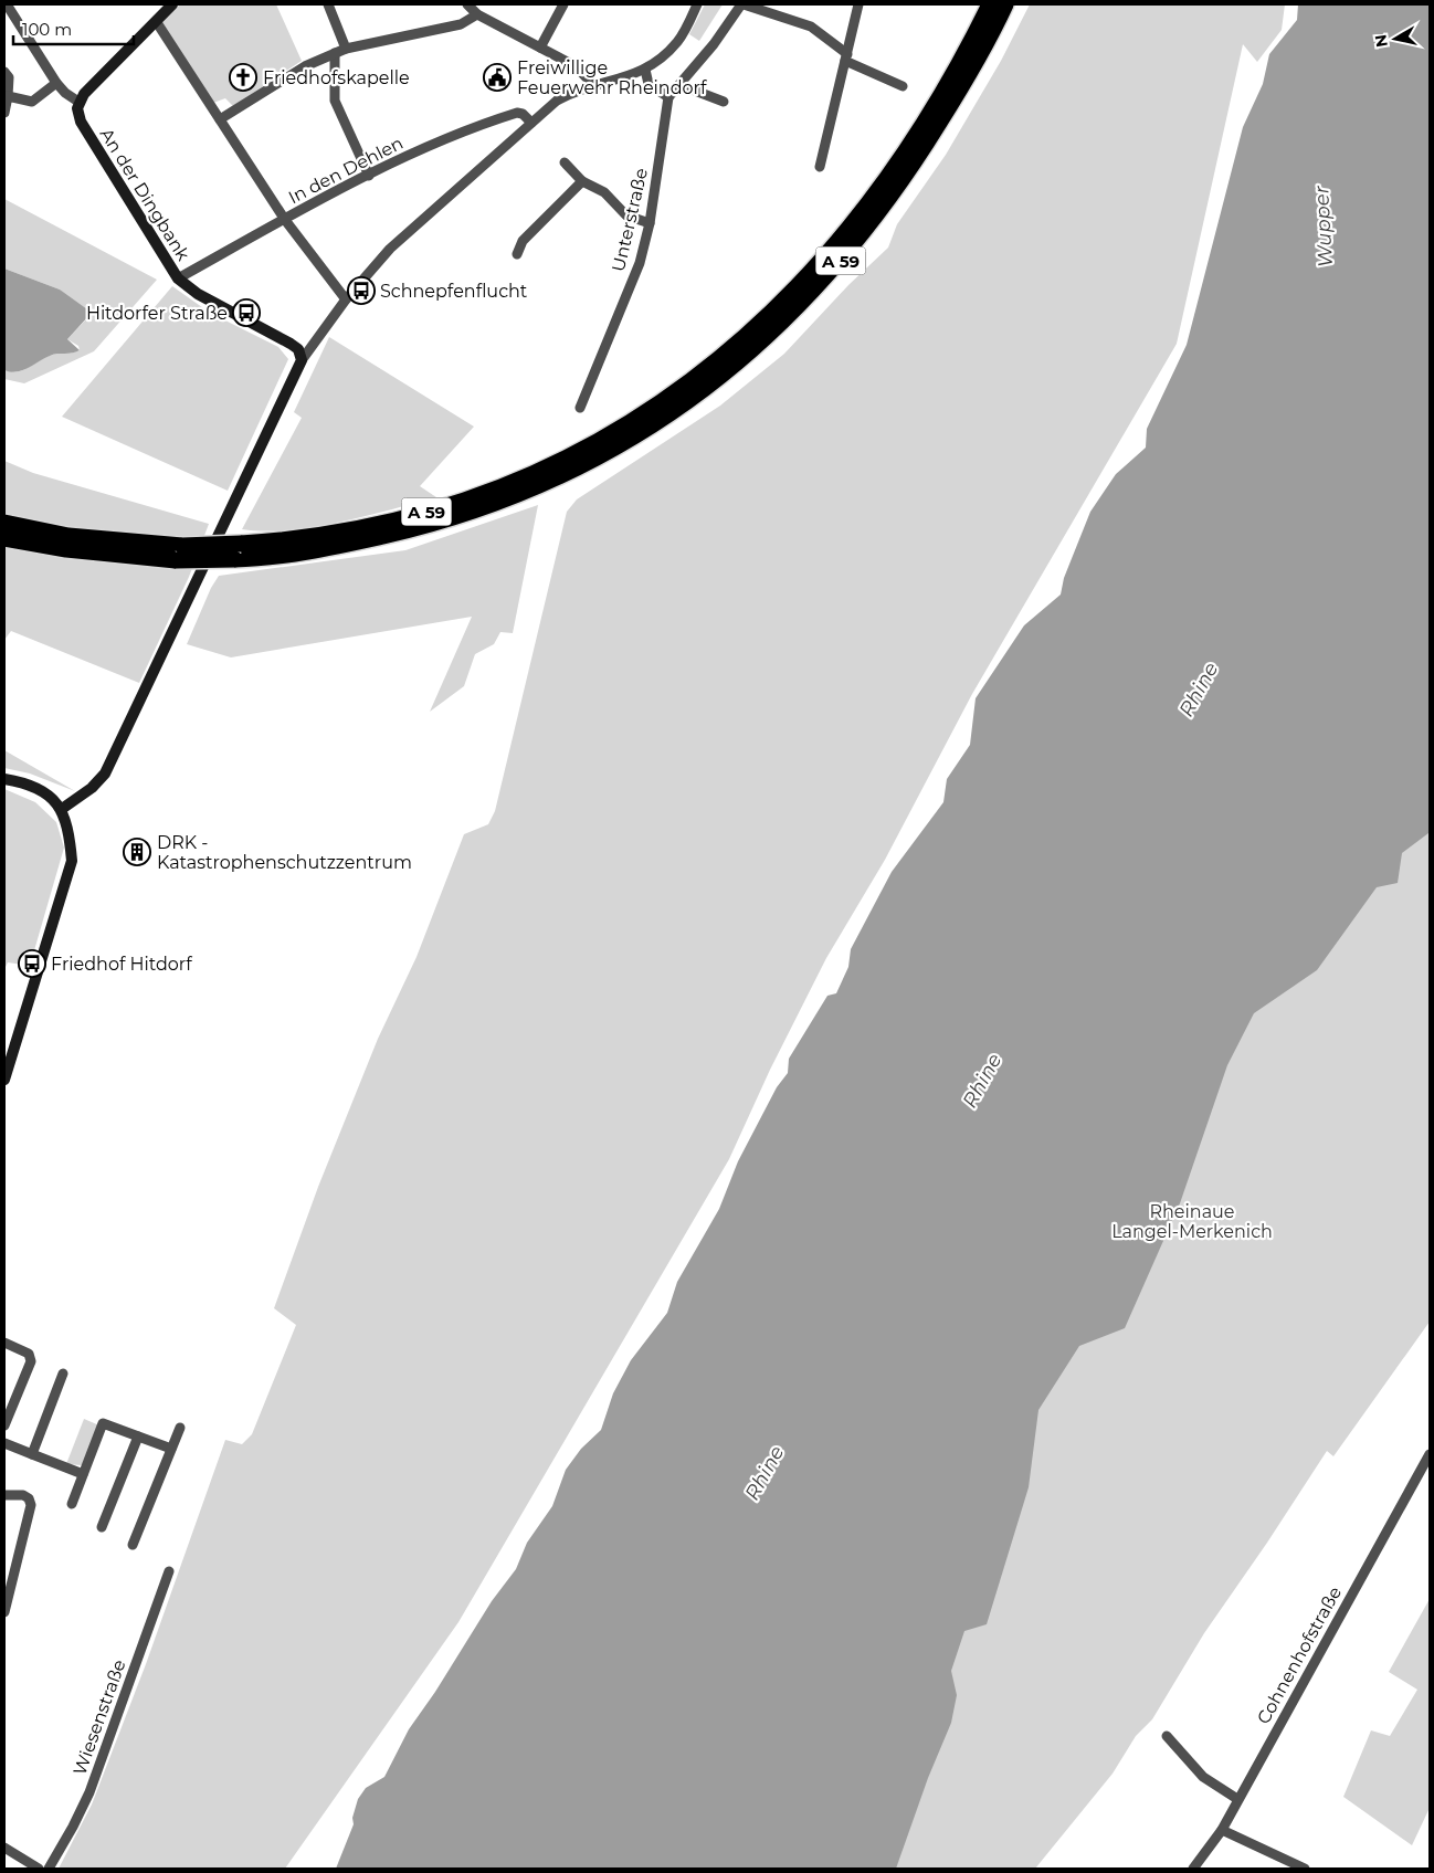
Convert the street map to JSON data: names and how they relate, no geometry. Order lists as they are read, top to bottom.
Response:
{
  "streets": {
    "highway": ["A 59"],
    "street": [
      "In den Dehlen",
      "An der Dingbank",
      "Unterstraße",
      "Cohnenhofstraße",
      "Wiesenstraße"
    ]
  },
  "crossings": [
    ["In den Dehlen", "An der Dingbank"]
  ],
  "water": ["Wupper", "Rhine"],
  "parks": ["Rheinaue Langel-Merkenich"],
  "places": {
    "church": ["Friedhofskapelle"],
    "public building": ["Freiwillige Feuerwehr Rheindorf"],
    "bus stop": ["Schnepfenflucht", "Hitdorfer Straße", "Friedhof Hitdorf"],
    "building": ["DRK - Katastrophenschutzzentrum"]
  },
  "scale_bar": "100 m",
  "north": "left"
}
